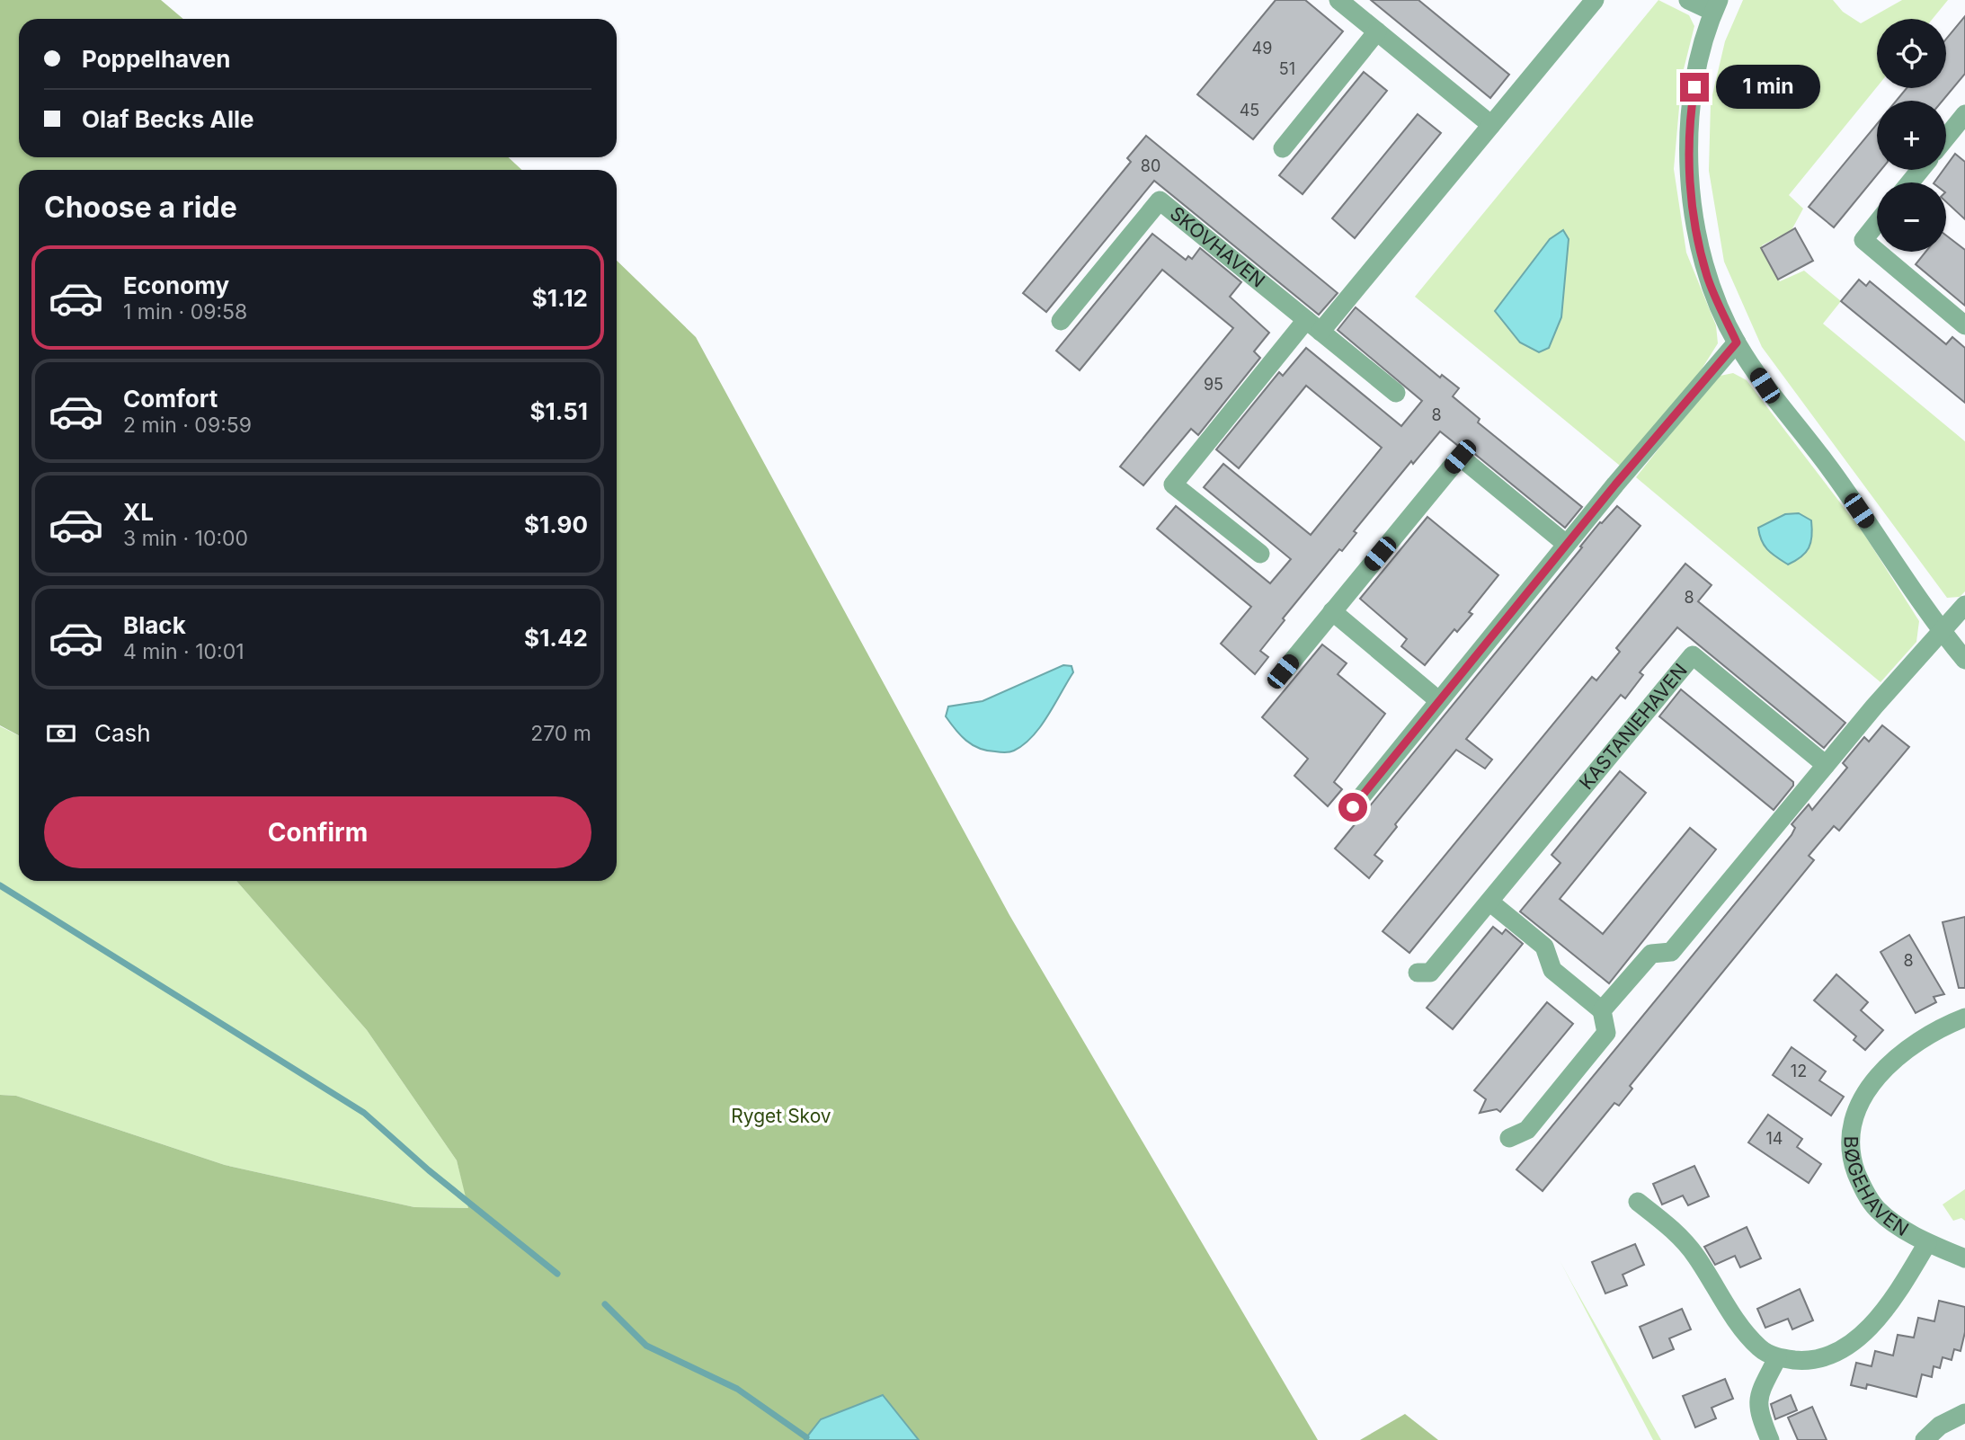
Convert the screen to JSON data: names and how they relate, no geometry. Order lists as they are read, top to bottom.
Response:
{
  "streets": {
    "street": ["SKOVHAVEN", "KASTANIEHAVEN", "BØGEHAVEN"]
  },
  "parks": ["Ryget Skov"],
  "house_numbers": [
    "49",
    "51",
    "45",
    "80",
    "95",
    "8",
    "8",
    "8",
    "12",
    "14"
  ],
  "page": {
    "map_buttons": ["+", "−"],
    "banner": ["Poppelhaven", "Olaf Becks Alle"],
    "bubble": "1 min",
    "heading": "Choose a ride",
    "list": [
      {
        "name": "Economy",
        "note": "1 min · 09:58",
        "value": "$1.12"
      },
      {
        "name": "Comfort",
        "note": "2 min · 09:59",
        "value": "$1.51"
      },
      {
        "name": "XL",
        "note": "3 min · 10:00",
        "value": "$1.90"
      },
      {
        "name": "Black",
        "note": "4 min · 10:01",
        "value": "$1.42"
      }
    ],
    "pay": ["Cash", "270 m"],
    "buttons": "Confirm"
  }
}
